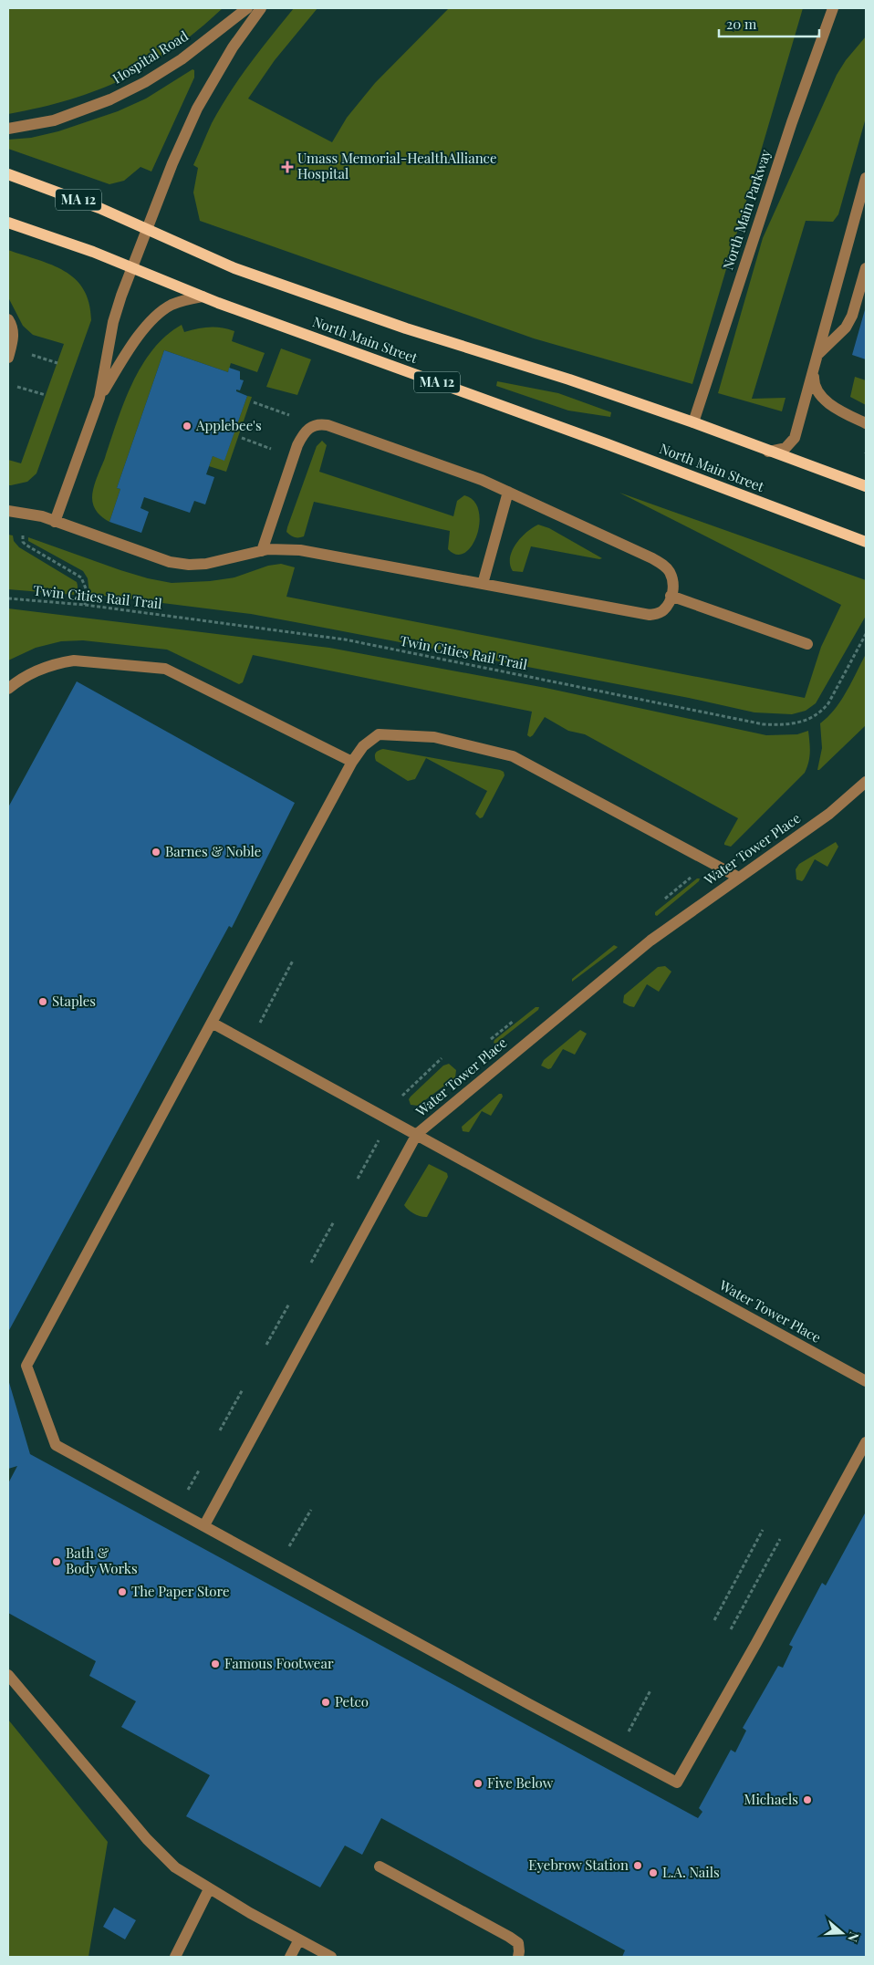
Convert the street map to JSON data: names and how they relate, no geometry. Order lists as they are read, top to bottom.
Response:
{
  "streets": {
    "main road": ["MA 12", "North Main Street"],
    "lane": ["Hospital Road", "North Main Parkway", "Water Tower Place"],
    "path": ["Twin Cities Rail Trail"]
  },
  "crossings": [
    ["North Main Parkway", "North Main Street"]
  ],
  "places": {
    "health": ["Umass Memorial-HealthAlliance Hospital"],
    "other": [
      "Applebee's",
      "Barnes & Noble",
      "Staples",
      "Bath & Body Works",
      "The Paper Store",
      "Famous Footwear",
      "Petco",
      "Five Below",
      "Michaels",
      "Eyebrow Station",
      "L.A. Nails"
    ]
  },
  "scale_bar": "20 m",
  "north": "right"
}
